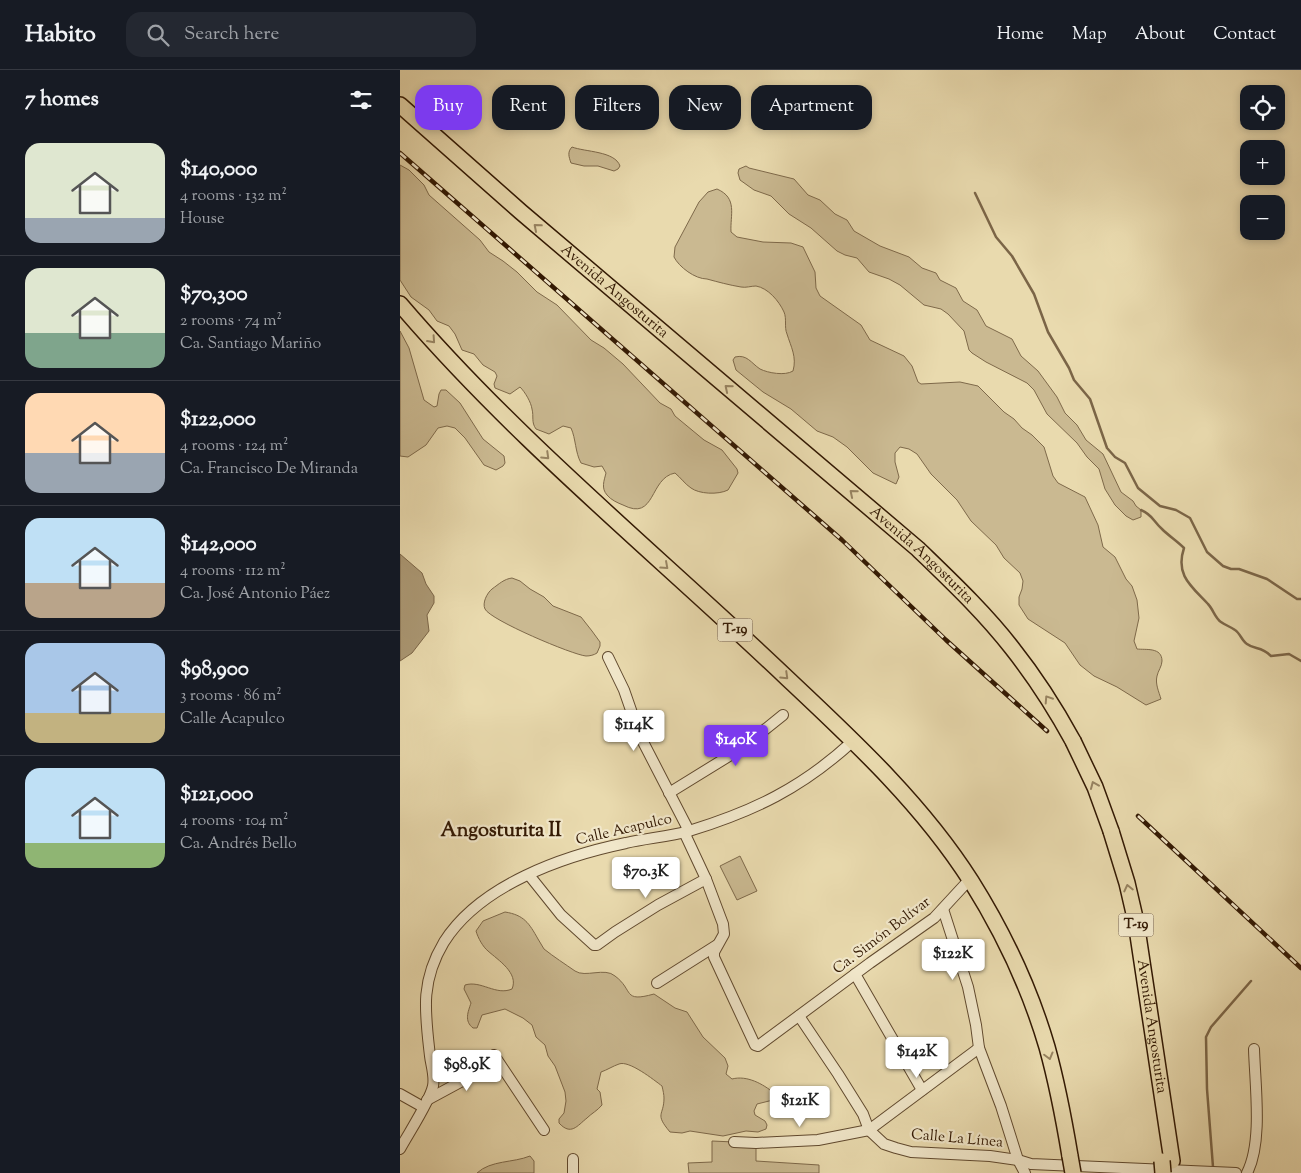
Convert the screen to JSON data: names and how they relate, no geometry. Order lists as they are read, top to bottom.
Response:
{
  "streets": {
    "highway": ["Avenida Angosturita", "T-19"],
    "street": ["Calle Acapulco", "Ca. Simón Bolívar", "Calle La Línea"]
  },
  "crossings": [
    ["T-19", "Calle Acapulco"],
    ["T-19", "Ca. Simón Bolívar"]
  ],
  "one_way": ["Avenida Angosturita"],
  "districts": ["Angosturita II"],
  "page": {
    "header": "Habito",
    "search": "Search here",
    "nav": [
      "Home",
      "Map",
      "About",
      "Contact"
    ],
    "heading": "7 homes",
    "map_buttons": ["+", "−"],
    "chip": [
      "Buy",
      "Rent",
      "Filters",
      "New",
      "Apartment"
    ],
    "list": [
      {
        "name": "$140,000",
        "note": "4 rooms · 132 m² · House"
      },
      {
        "name": "$70,300",
        "note": "2 rooms · 74 m² · Ca. Santiago Mariño"
      },
      {
        "name": "$122,000",
        "note": "4 rooms · 124 m² · Ca. Francisco De Miranda"
      },
      {
        "name": "$142,000",
        "note": "4 rooms · 112 m² · Ca. José Antonio Páez"
      },
      {
        "name": "$98,900",
        "note": "3 rooms · 86 m² · Calle Acapulco"
      },
      {
        "name": "$121,000",
        "note": "4 rooms · 104 m² · Ca. Andrés Bello"
      }
    ],
    "price": [
      "$114K",
      "$140K",
      "$70.3K",
      "$122K",
      "$142K",
      "$98.9K",
      "$121K"
    ]
  }
}
